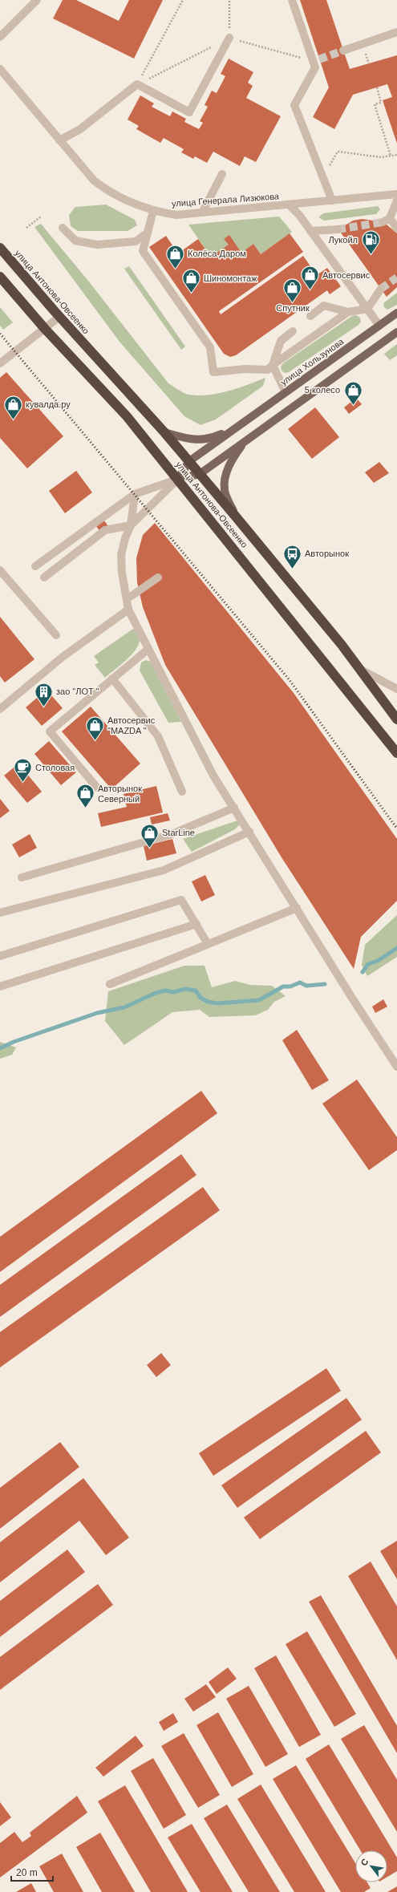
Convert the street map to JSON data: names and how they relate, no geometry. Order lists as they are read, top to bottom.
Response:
{
  "streets": {
    "highway": ["улица Антонова-Овсеенко"],
    "main road": ["улица Хользунова"],
    "street": ["улица Генерала Лизюкова"]
  },
  "crossings": [
    ["улица Антонова-Овсеенко", "улица Хользунова"]
  ],
  "places": {
    "fuel station": ["Лукойл"],
    "shop": [
      "Колёса Даром",
      "Автосервис",
      "Шиномонтаж",
      "Спутник",
      "5 колесо",
      "кувалда.ру",
      "Автосервис \"MAZDA \"",
      "Авторынок Северный",
      "StarLine"
    ],
    "bus stop": ["Авторынок"],
    "building": ["зао \"ЛОТ \""],
    "cafe": ["Столовая"]
  },
  "scale_bar": "20 m",
  "north": "top left"
}
